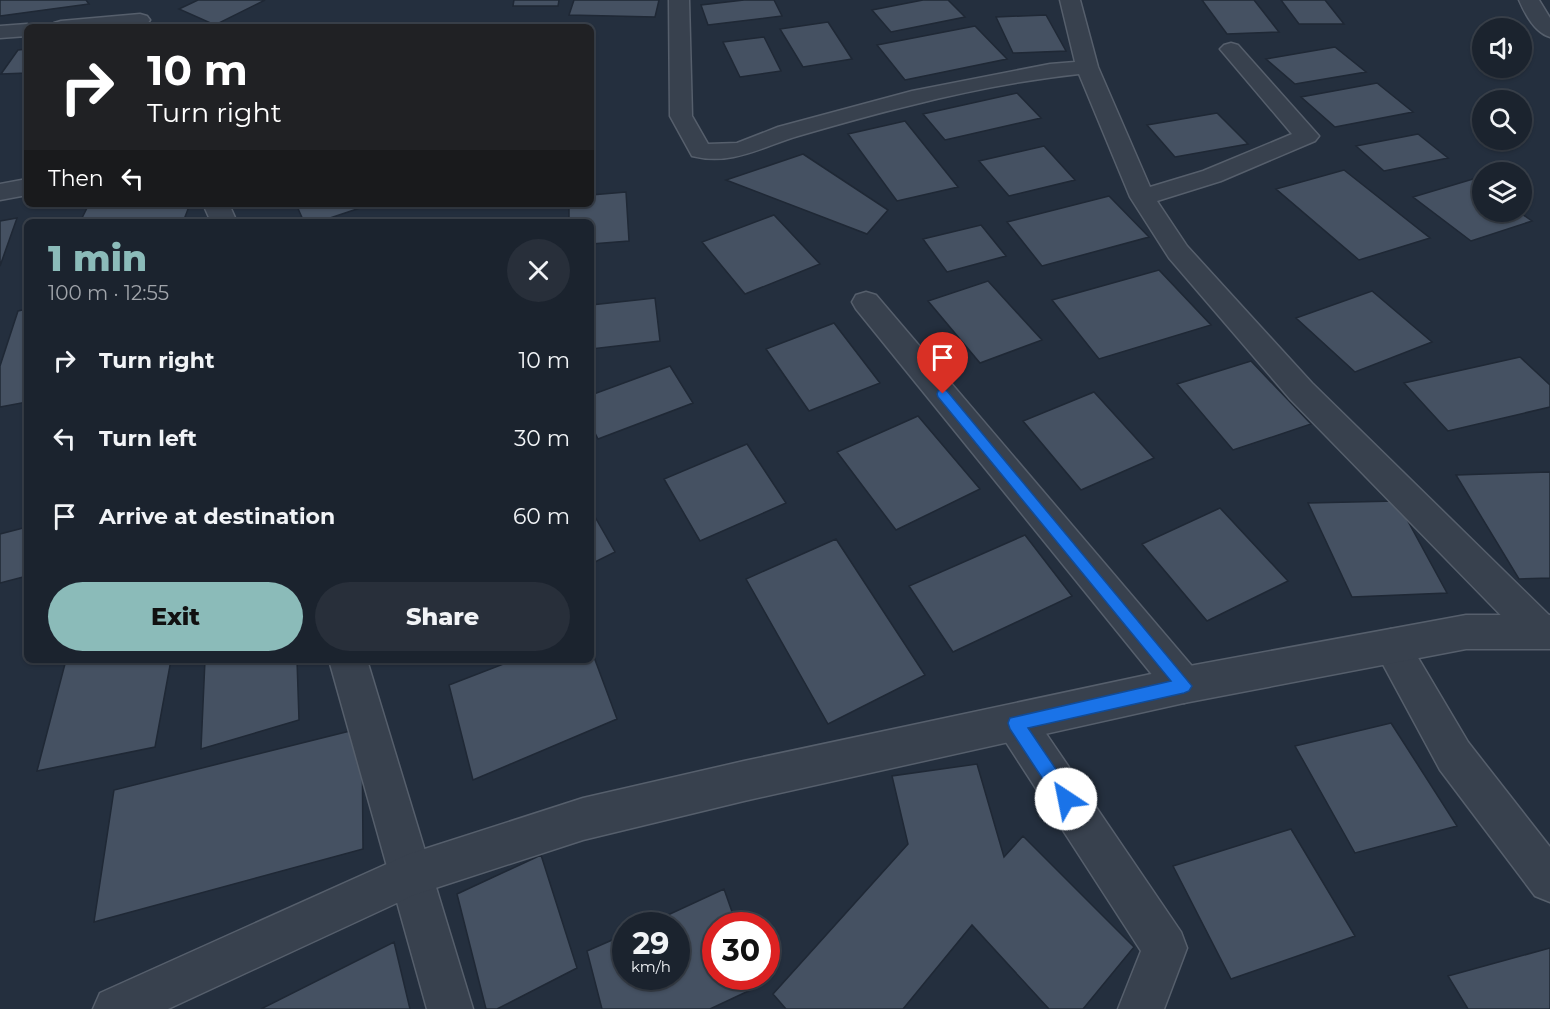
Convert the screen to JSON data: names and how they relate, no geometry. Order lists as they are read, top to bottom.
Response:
{
  "page": {
    "turn": ["10 m", "Turn right"],
    "then": "Then",
    "heading": ["1 min", "100 m · 12:55"],
    "list": [
      {
        "name": "Turn right",
        "value": "10 m"
      },
      {
        "name": "Turn left",
        "value": "30 m"
      },
      {
        "name": "Arrive at destination",
        "value": "60 m"
      }
    ],
    "buttons": ["Exit", "Share"],
    "speed": "29 km/h",
    "limit": "30"
  }
}
